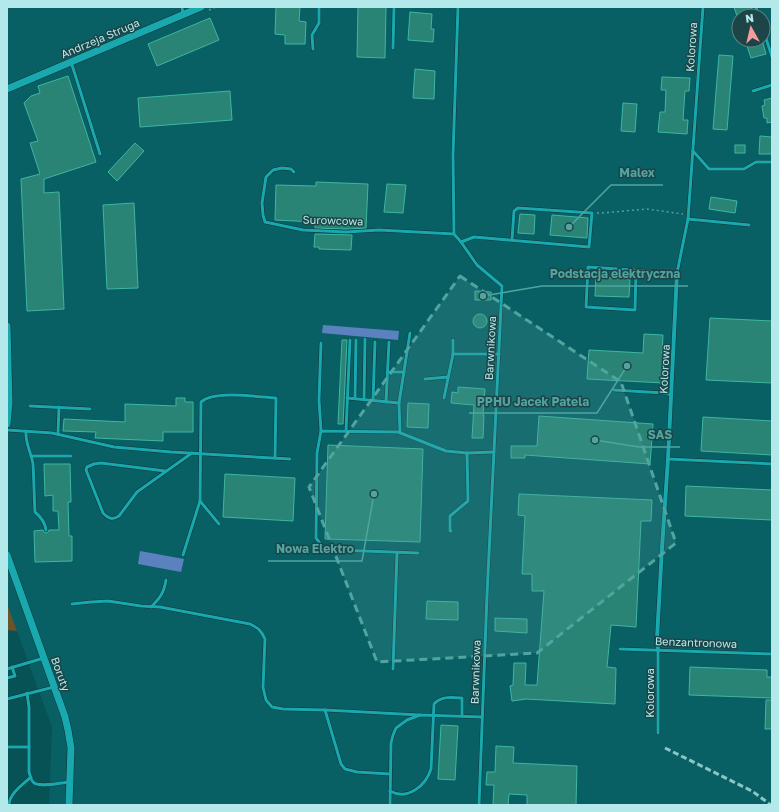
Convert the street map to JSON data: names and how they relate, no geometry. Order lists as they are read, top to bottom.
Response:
{
  "streets": {
    "street": ["Andrzeja Struga", "Kolorowa", "Boruty"],
    "lane": ["Surowcowa", "Barwnikowa", "Benzantronowa"]
  },
  "crossings": [
    ["Kolorowa", "Benzantronowa"],
    ["Surowcowa", "Barwnikowa"]
  ],
  "places": [
    "Malex",
    "Podstacja elektryczna",
    "PPHU Jacek Patela",
    "SAS",
    "Nowa Elektro"
  ],
  "north": "top"
}
